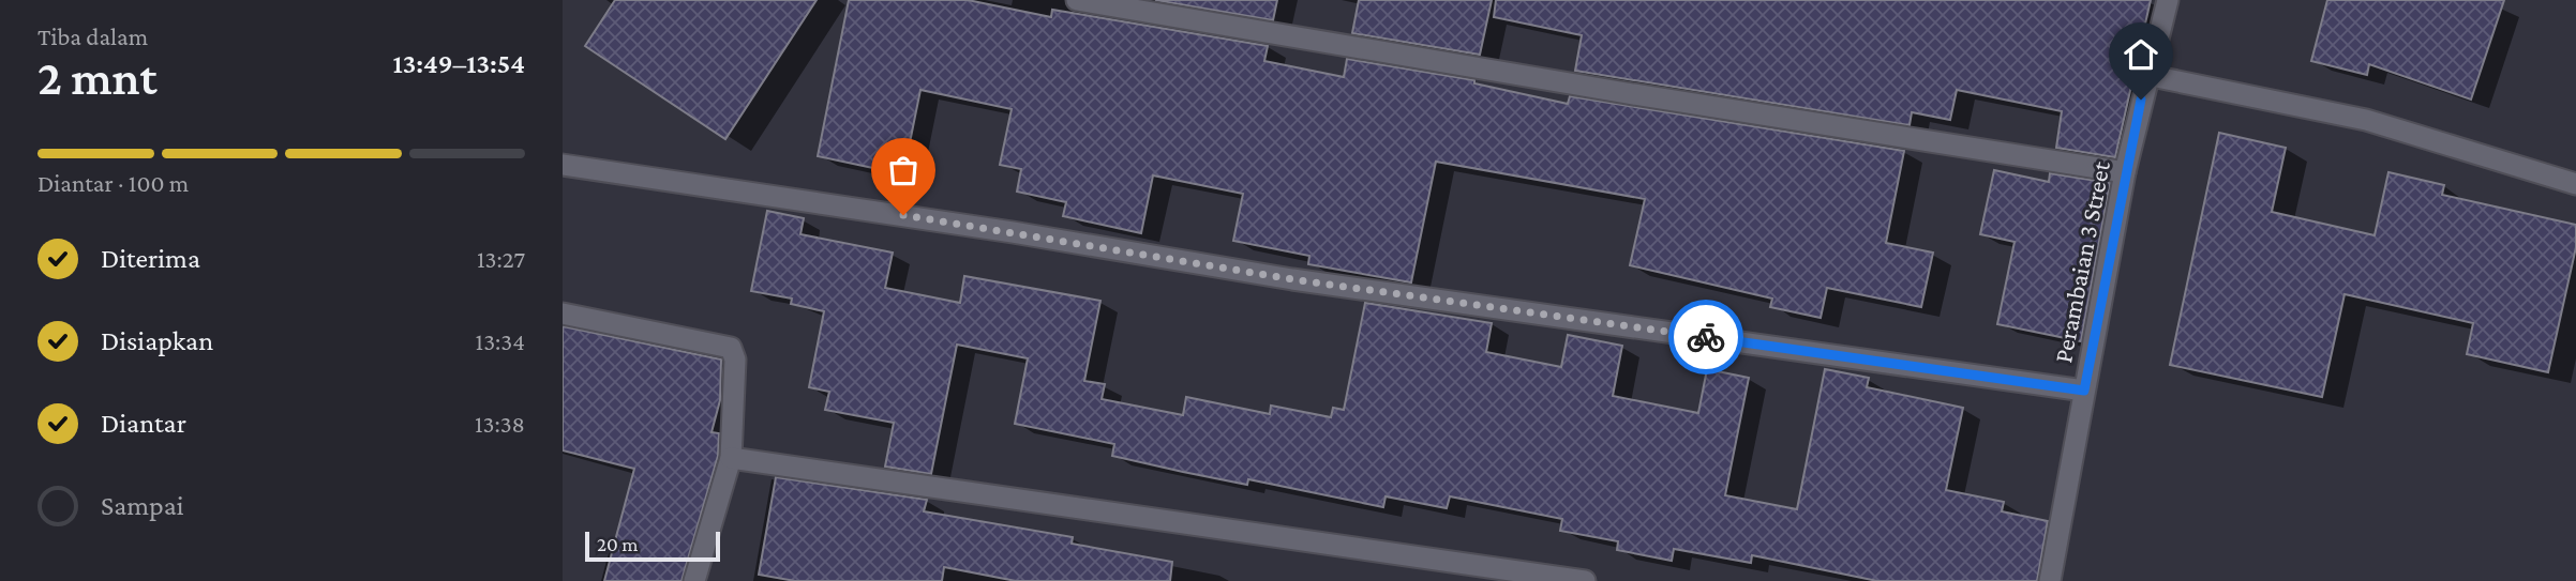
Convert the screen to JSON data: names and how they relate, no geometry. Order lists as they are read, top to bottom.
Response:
{
  "streets": {
    "street": ["Perambaian 3 Street"]
  },
  "scale_bar": "20 m",
  "page": {
    "heading": ["2 mnt", "Tiba dalam", "13:49–13:54"],
    "bar": "Diantar · 100 m",
    "list": [
      ["Diterima", "13:27"],
      ["Disiapkan", "13:34"],
      ["Diantar", "13:38"],
      "Sampai"
    ],
    "scale": "20 m"
  }
}
